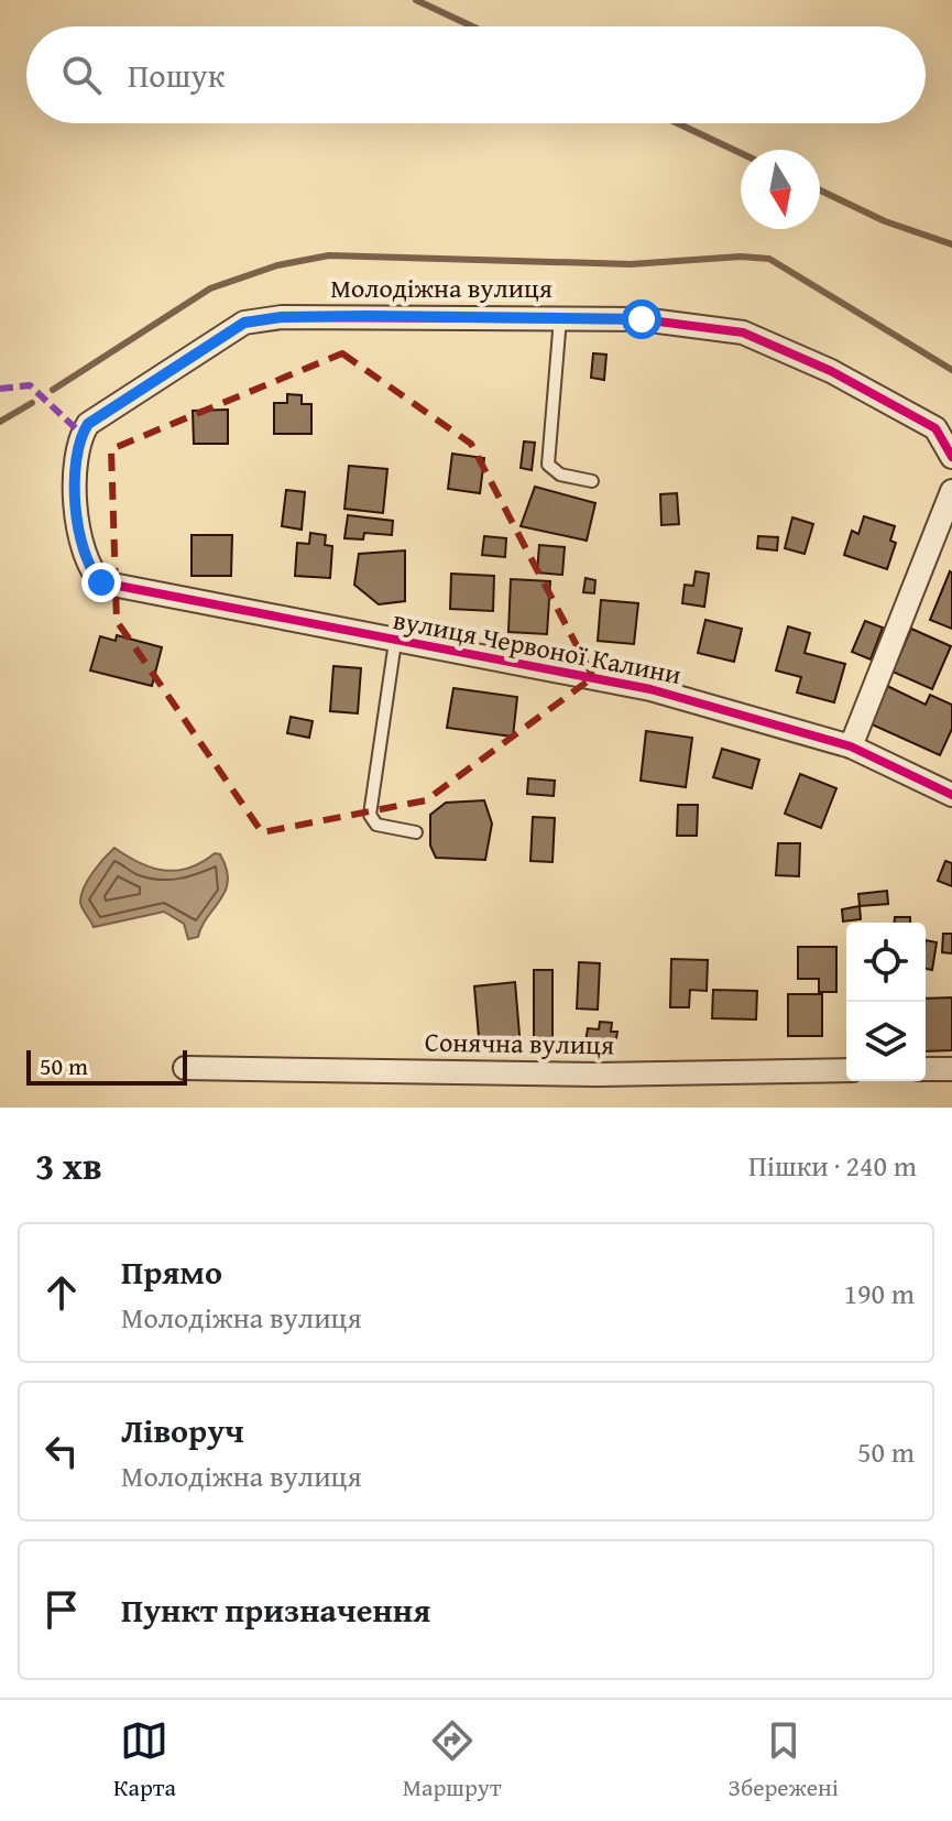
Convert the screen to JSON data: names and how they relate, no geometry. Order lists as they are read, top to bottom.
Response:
{
  "streets": {
    "street": ["Молодіжна вулиця", "вулиця Червоної Калини", "Сонячна вулиця"]
  },
  "crossings": [
    ["Молодіжна вулиця", "вулиця Червоної Калини"]
  ],
  "scale_bar": "50 m",
  "north": "bottom",
  "page": {
    "search": "Пошук",
    "scale": "50 m",
    "heading": ["3 хв", "Пішки · 240 m"],
    "list": [
      ["Прямо", "Молодіжна вулиця", "190 m"],
      ["Ліворуч", "Молодіжна вулиця", "50 m"],
      "Пункт призначення"
    ],
    "nav": ["Карта", "Маршрут", "Збережені"]
  }
}
